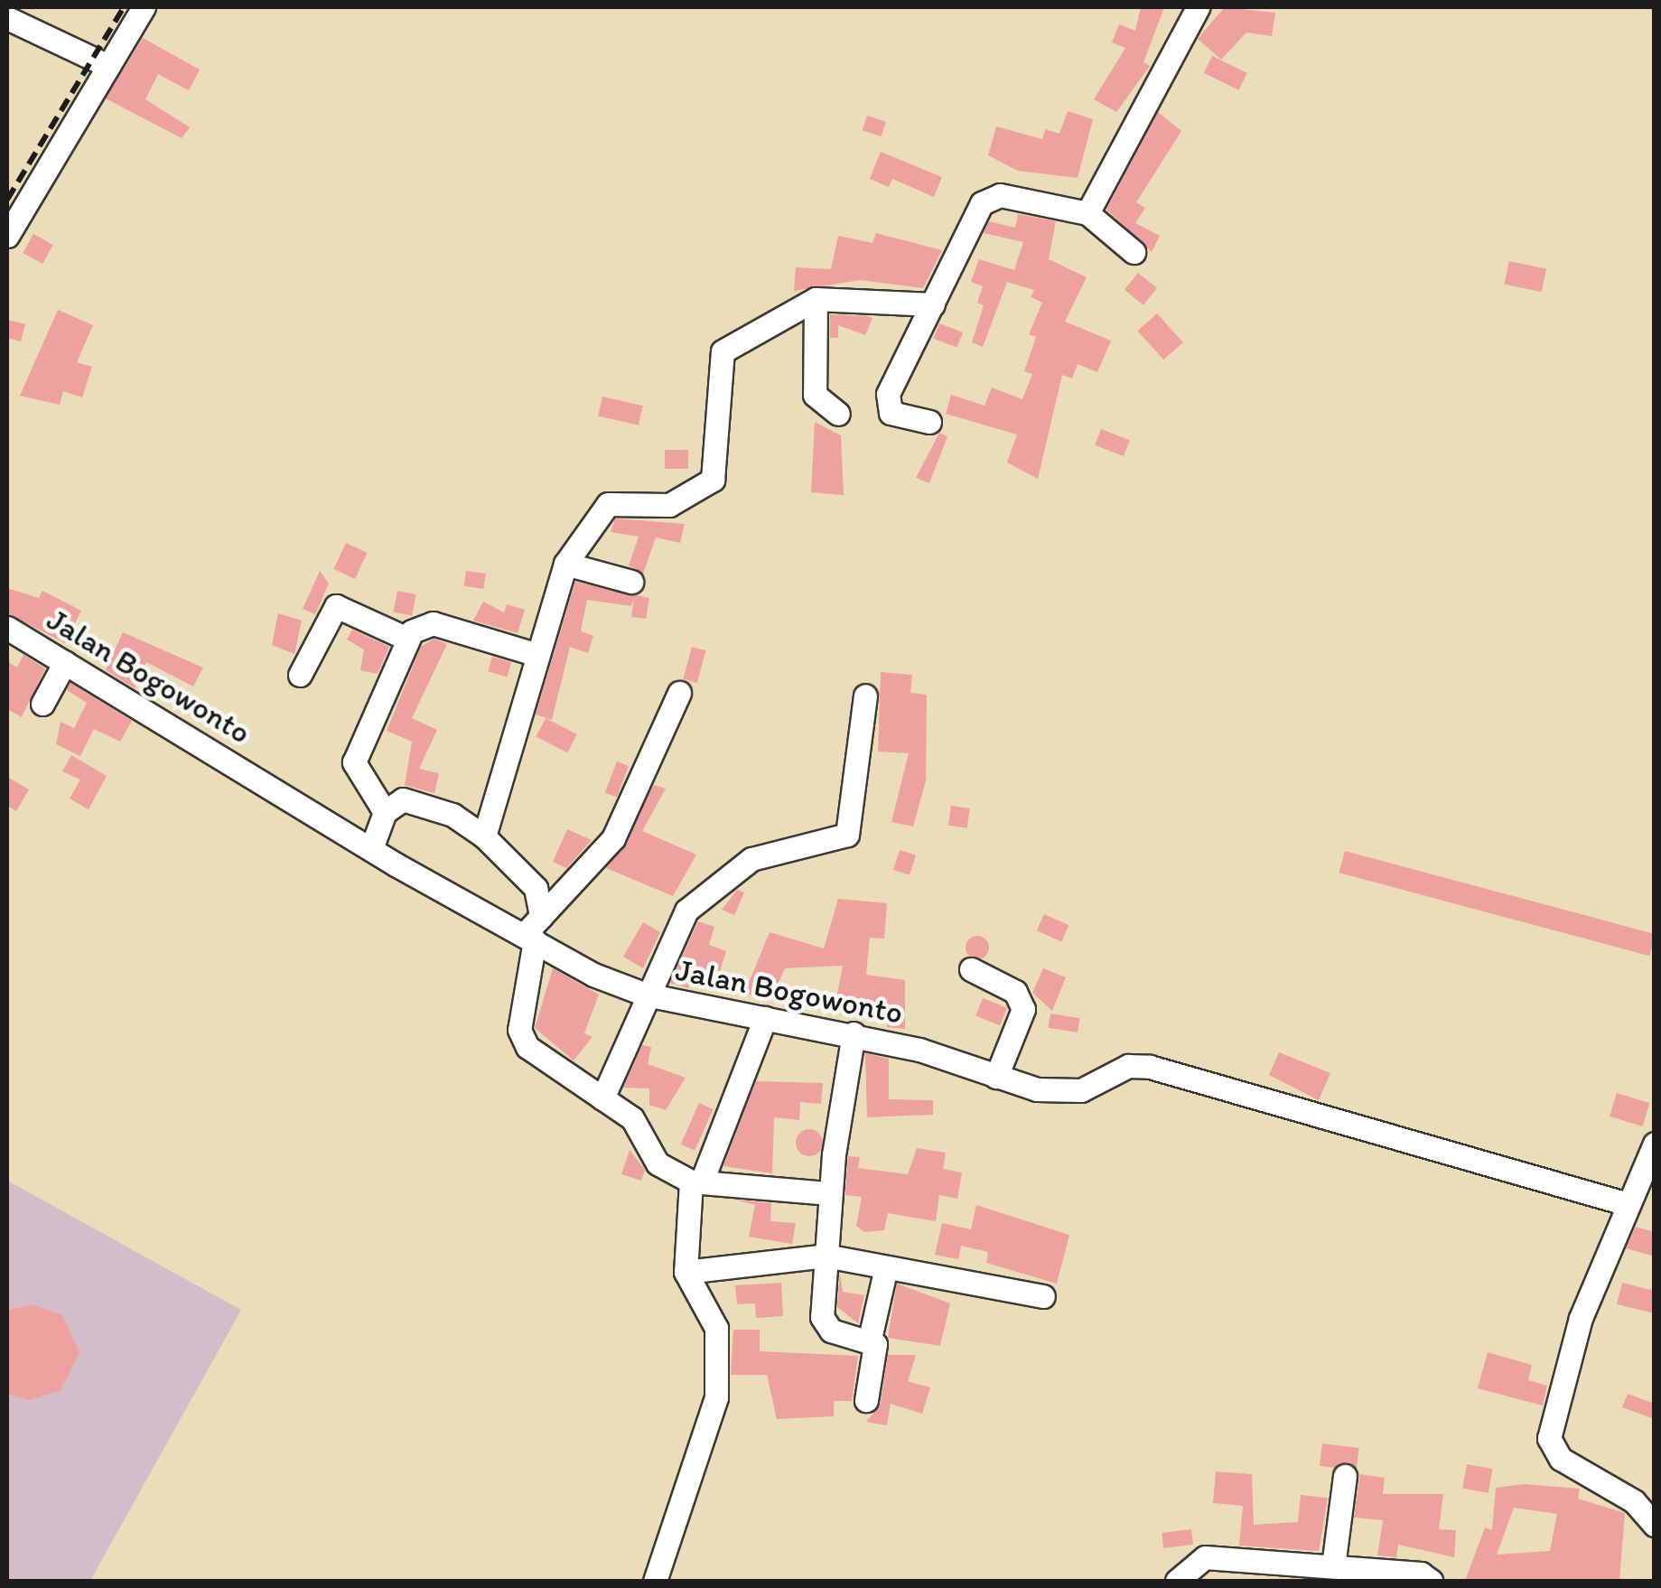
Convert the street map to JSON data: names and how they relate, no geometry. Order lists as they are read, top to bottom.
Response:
{
  "streets": {
    "street": ["Jalan Bogowonto"]
  }
}
